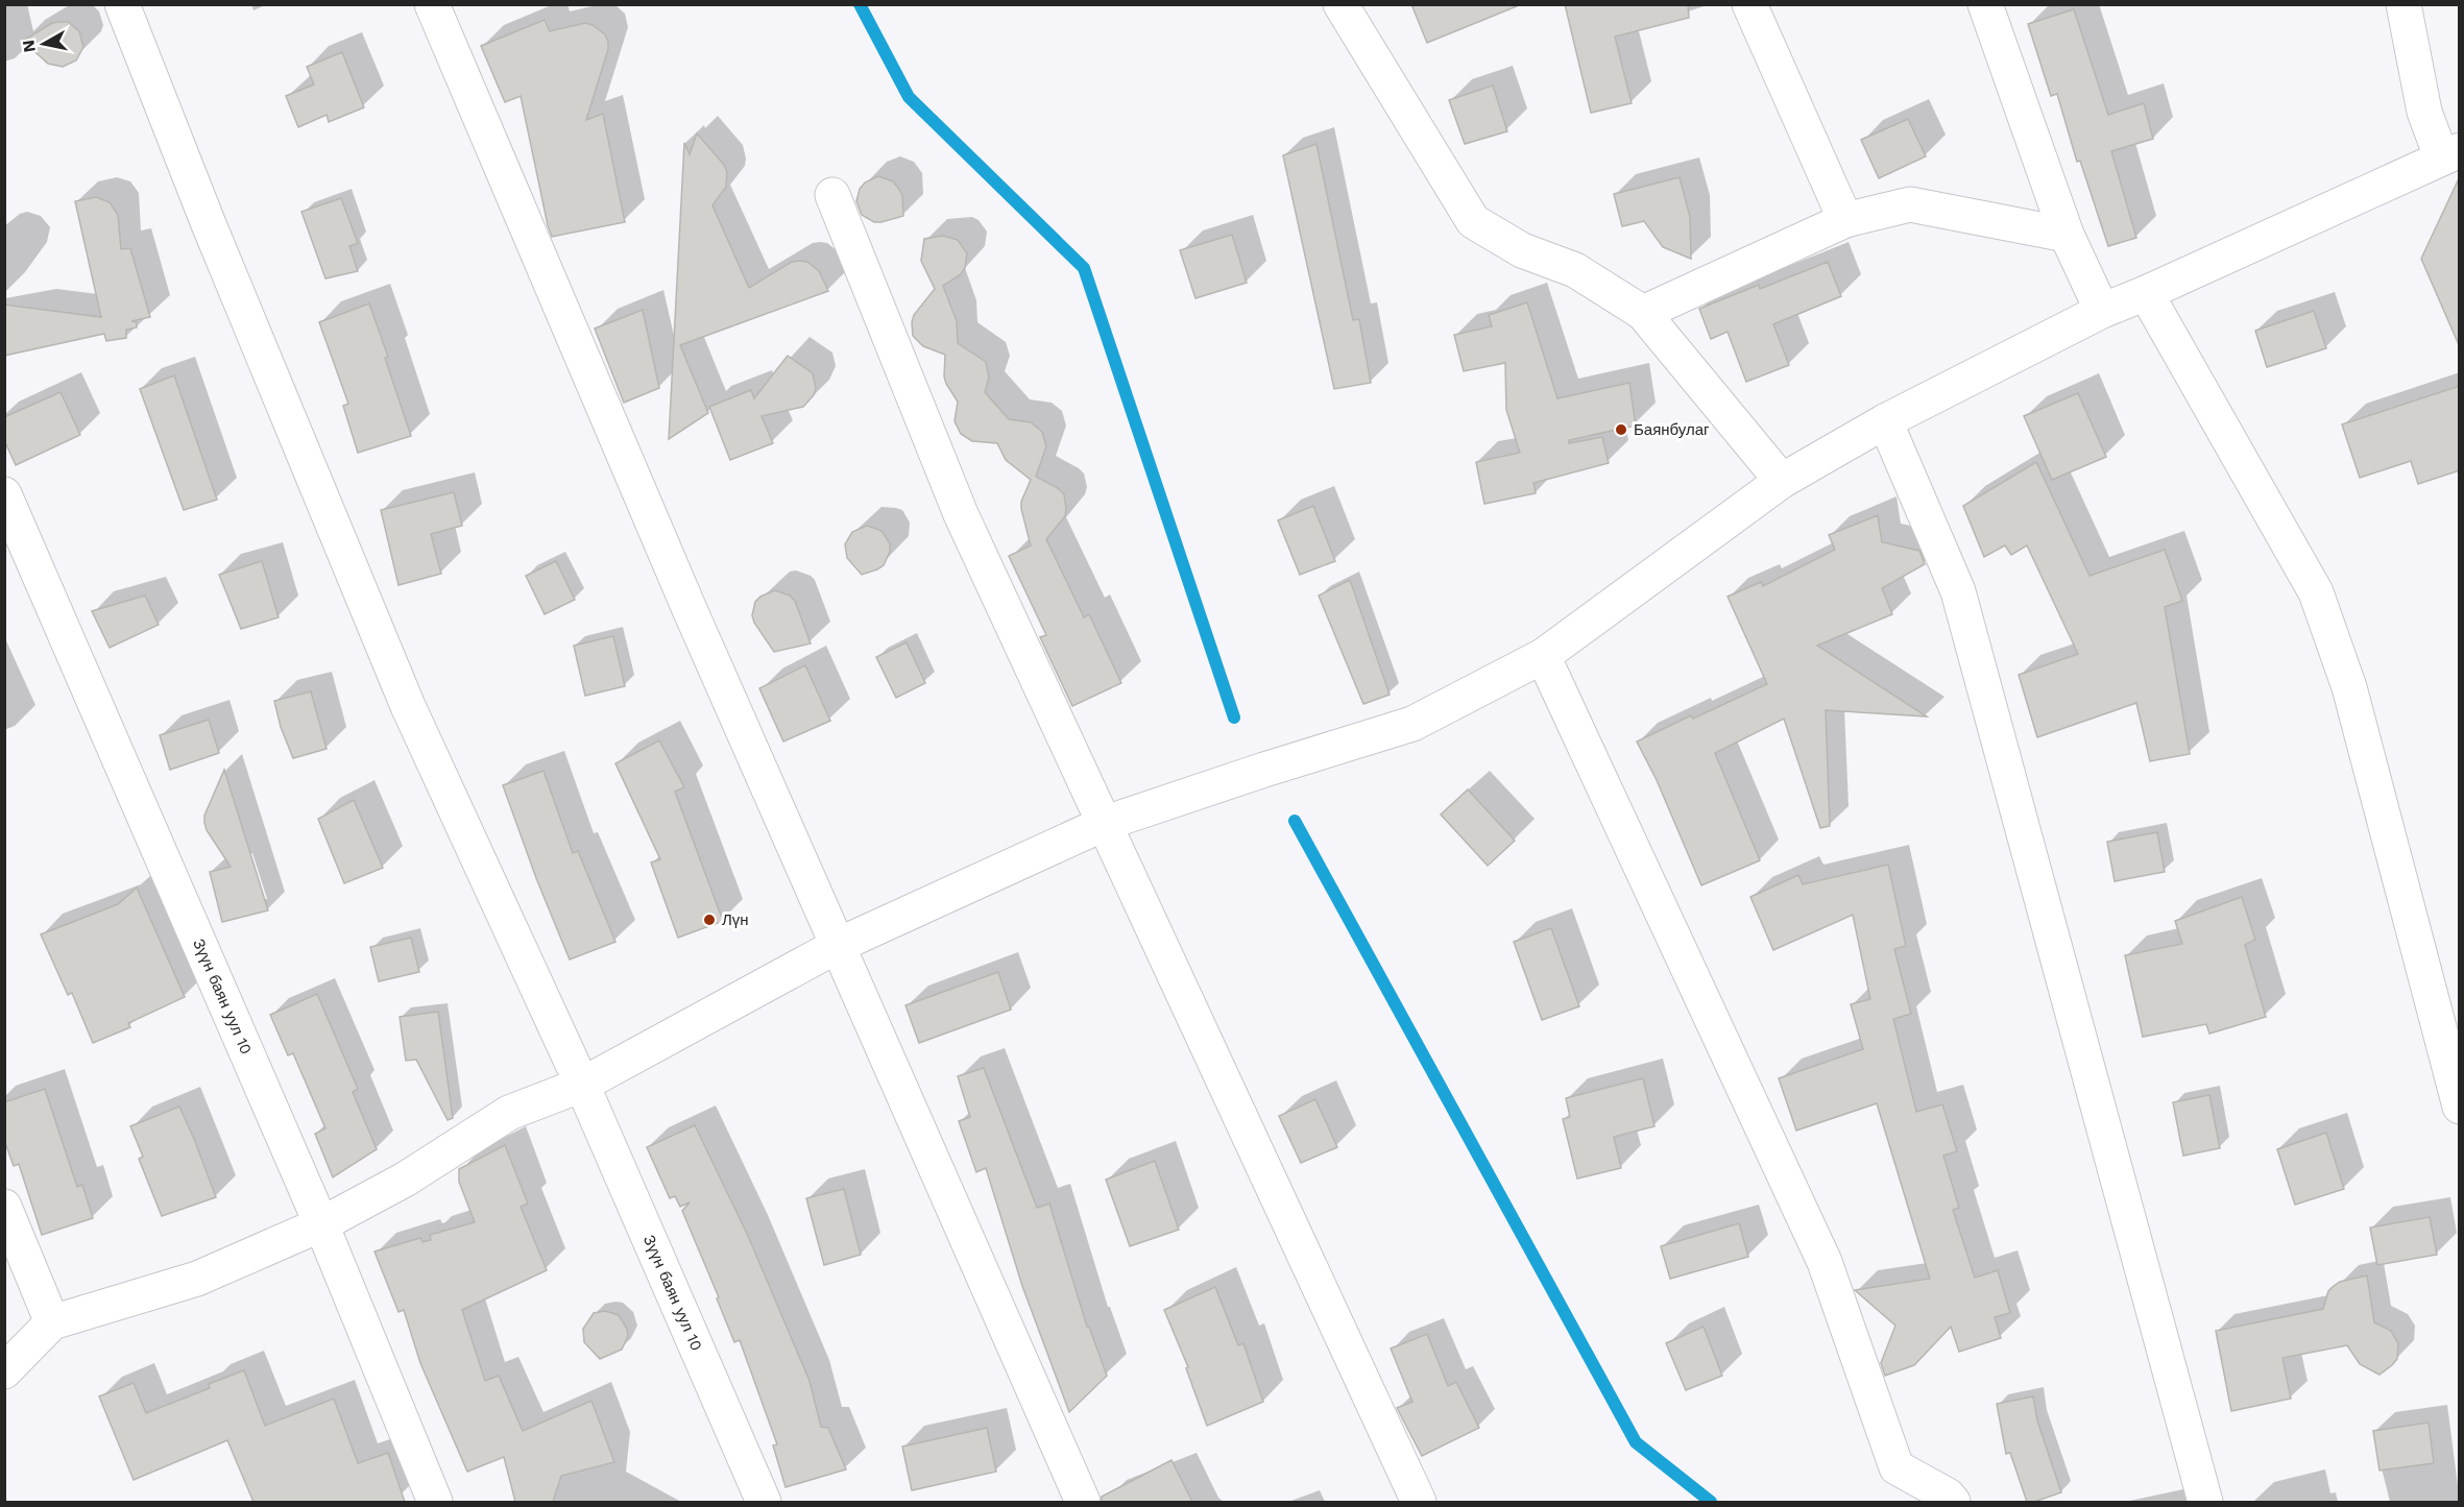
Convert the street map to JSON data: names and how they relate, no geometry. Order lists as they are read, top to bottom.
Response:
{
  "streets": {
    "street": ["Зүүн баян уул 10"]
  },
  "places": ["Баянбулаг", "Лүн"],
  "north": "left"
}
